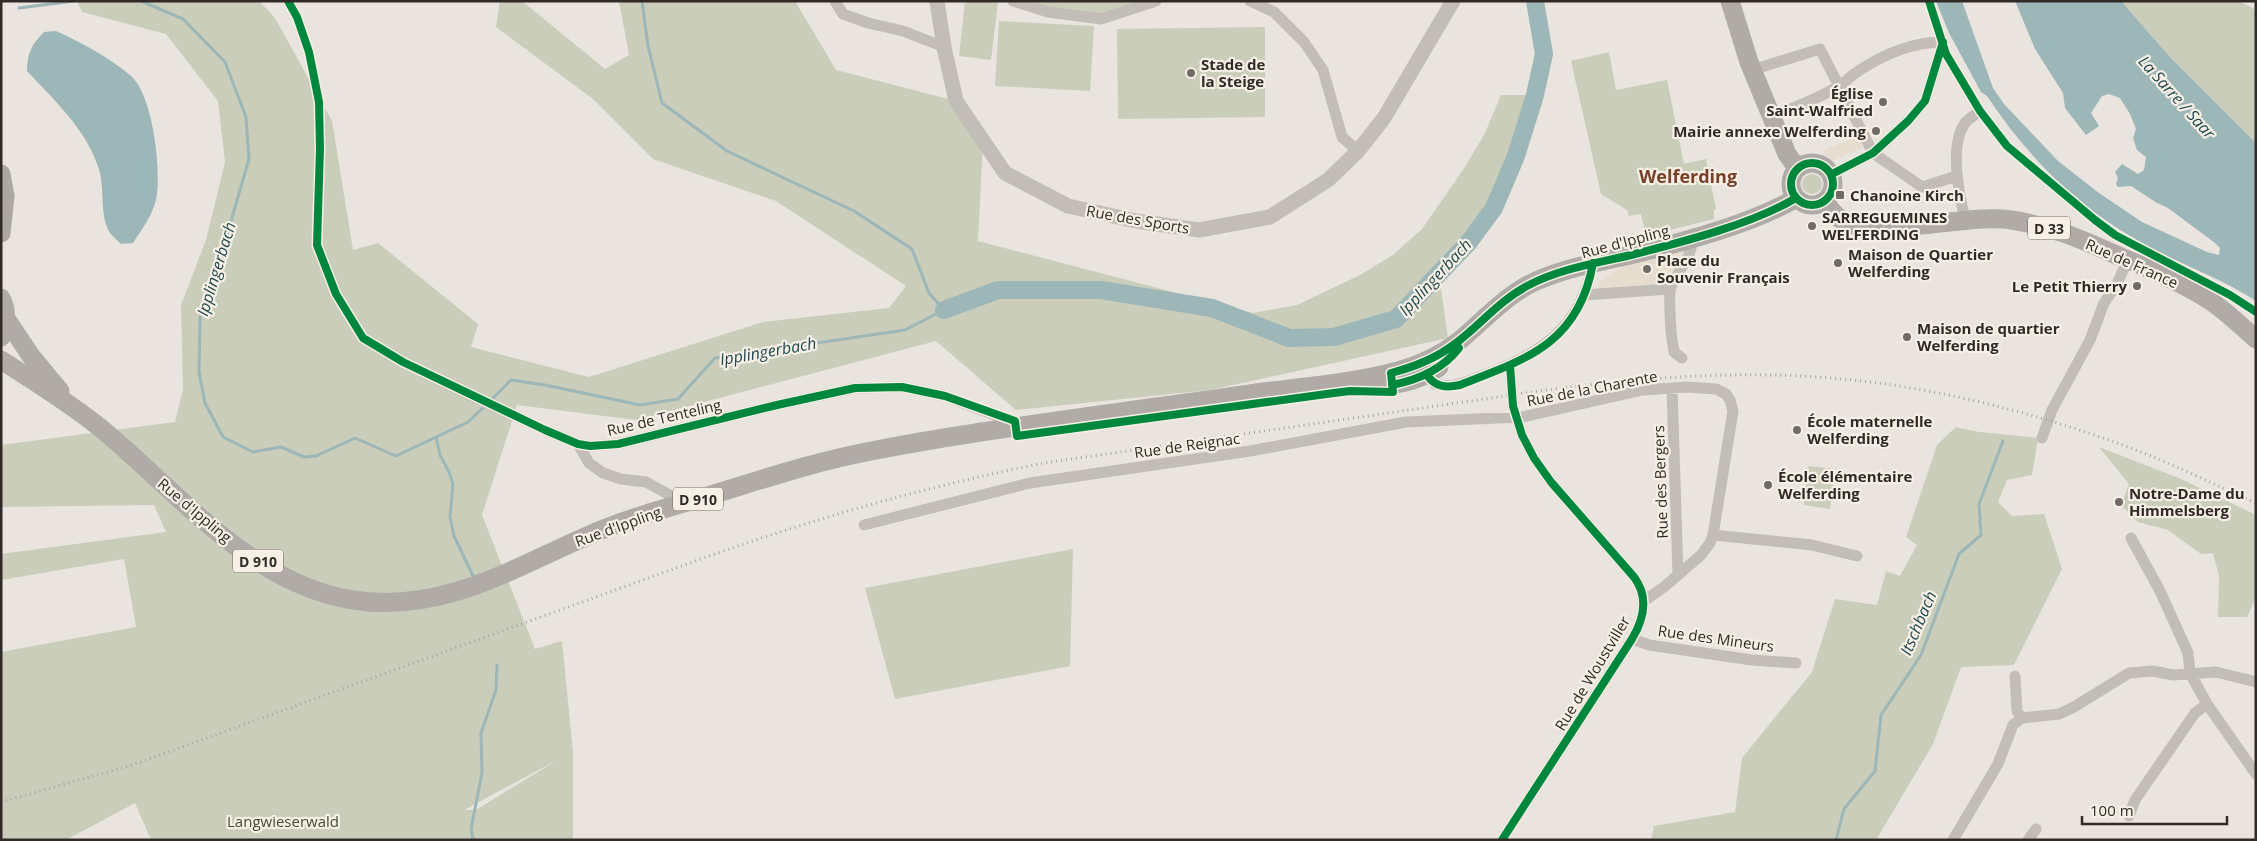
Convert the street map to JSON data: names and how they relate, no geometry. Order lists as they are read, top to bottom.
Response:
{
  "streets": {
    "main road": [
      "D 33",
      "Rue d'Ippling",
      "Rue de France",
      "D 910"
    ],
    "street": [
      "Rue des Sports",
      "Rue de la Charente",
      "Rue de Tenteling",
      "Rue de Reignac",
      "Rue des Bergers",
      "Rue des Mineurs",
      "Rue de Woustviller"
    ]
  },
  "crossings": [
    ["Rue d'Ippling", "Rue de France"],
    ["Rue d'Ippling", "Rue de Tenteling"],
    ["Rue de la Charente", "Rue de Reignac"],
    ["Rue de la Charente", "Rue des Bergers"],
    ["Rue des Mineurs", "Rue de Woustviller"]
  ],
  "districts": ["Welferding"],
  "water": ["La Sarre / Saar", "Ipplingerbach", "Itschbach"],
  "parks": ["Langwieserwald"],
  "places": {
    "other": [
      "Stade de la Steige",
      "Église Saint-Walfried",
      "Mairie annexe Welferding",
      "SARREGUEMINES WELFERDING",
      "Maison de Quartier Welferding",
      "Place du Souvenir Français",
      "Le Petit Thierry",
      "Maison de quartier Welferding",
      "École maternelle Welferding",
      "École élémentaire Welferding",
      "Notre-Dame du Himmelsberg"
    ],
    "transit": ["Chanoine Kirch"]
  },
  "scale_bar": "100 m"
}
